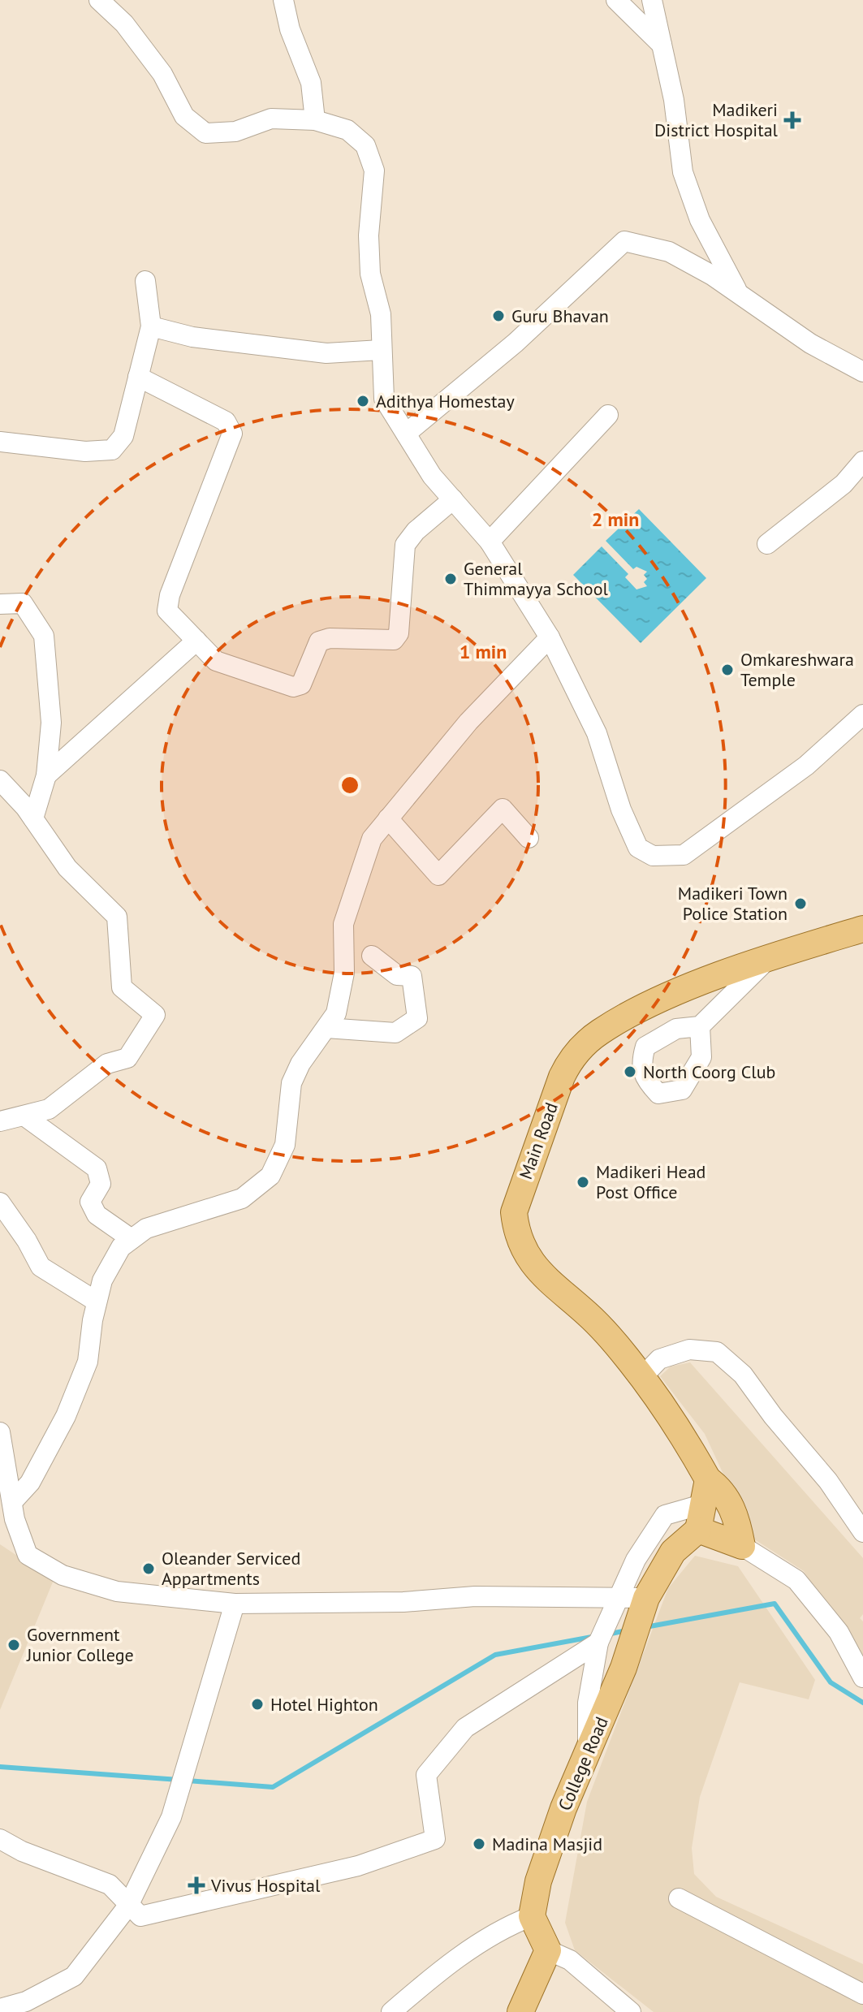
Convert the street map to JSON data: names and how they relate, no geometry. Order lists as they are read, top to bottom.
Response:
{
  "streets": {
    "main road": ["Main Road", "College Road"]
  },
  "places": {
    "health": ["Madikeri District Hospital", "Vivus Hospital"],
    "other": [
      "Guru Bhavan",
      "Adithya Homestay",
      "General Thimmayya School",
      "Omkareshwara Temple",
      "Madikeri Town Police Station",
      "North Coorg Club",
      "Madikeri Head Post Office",
      "Oleander Serviced Appartments",
      "Government Junior College",
      "Hotel Highton",
      "Madina Masjid"
    ]
  },
  "rings": ["2 min", "1 min"]
}
